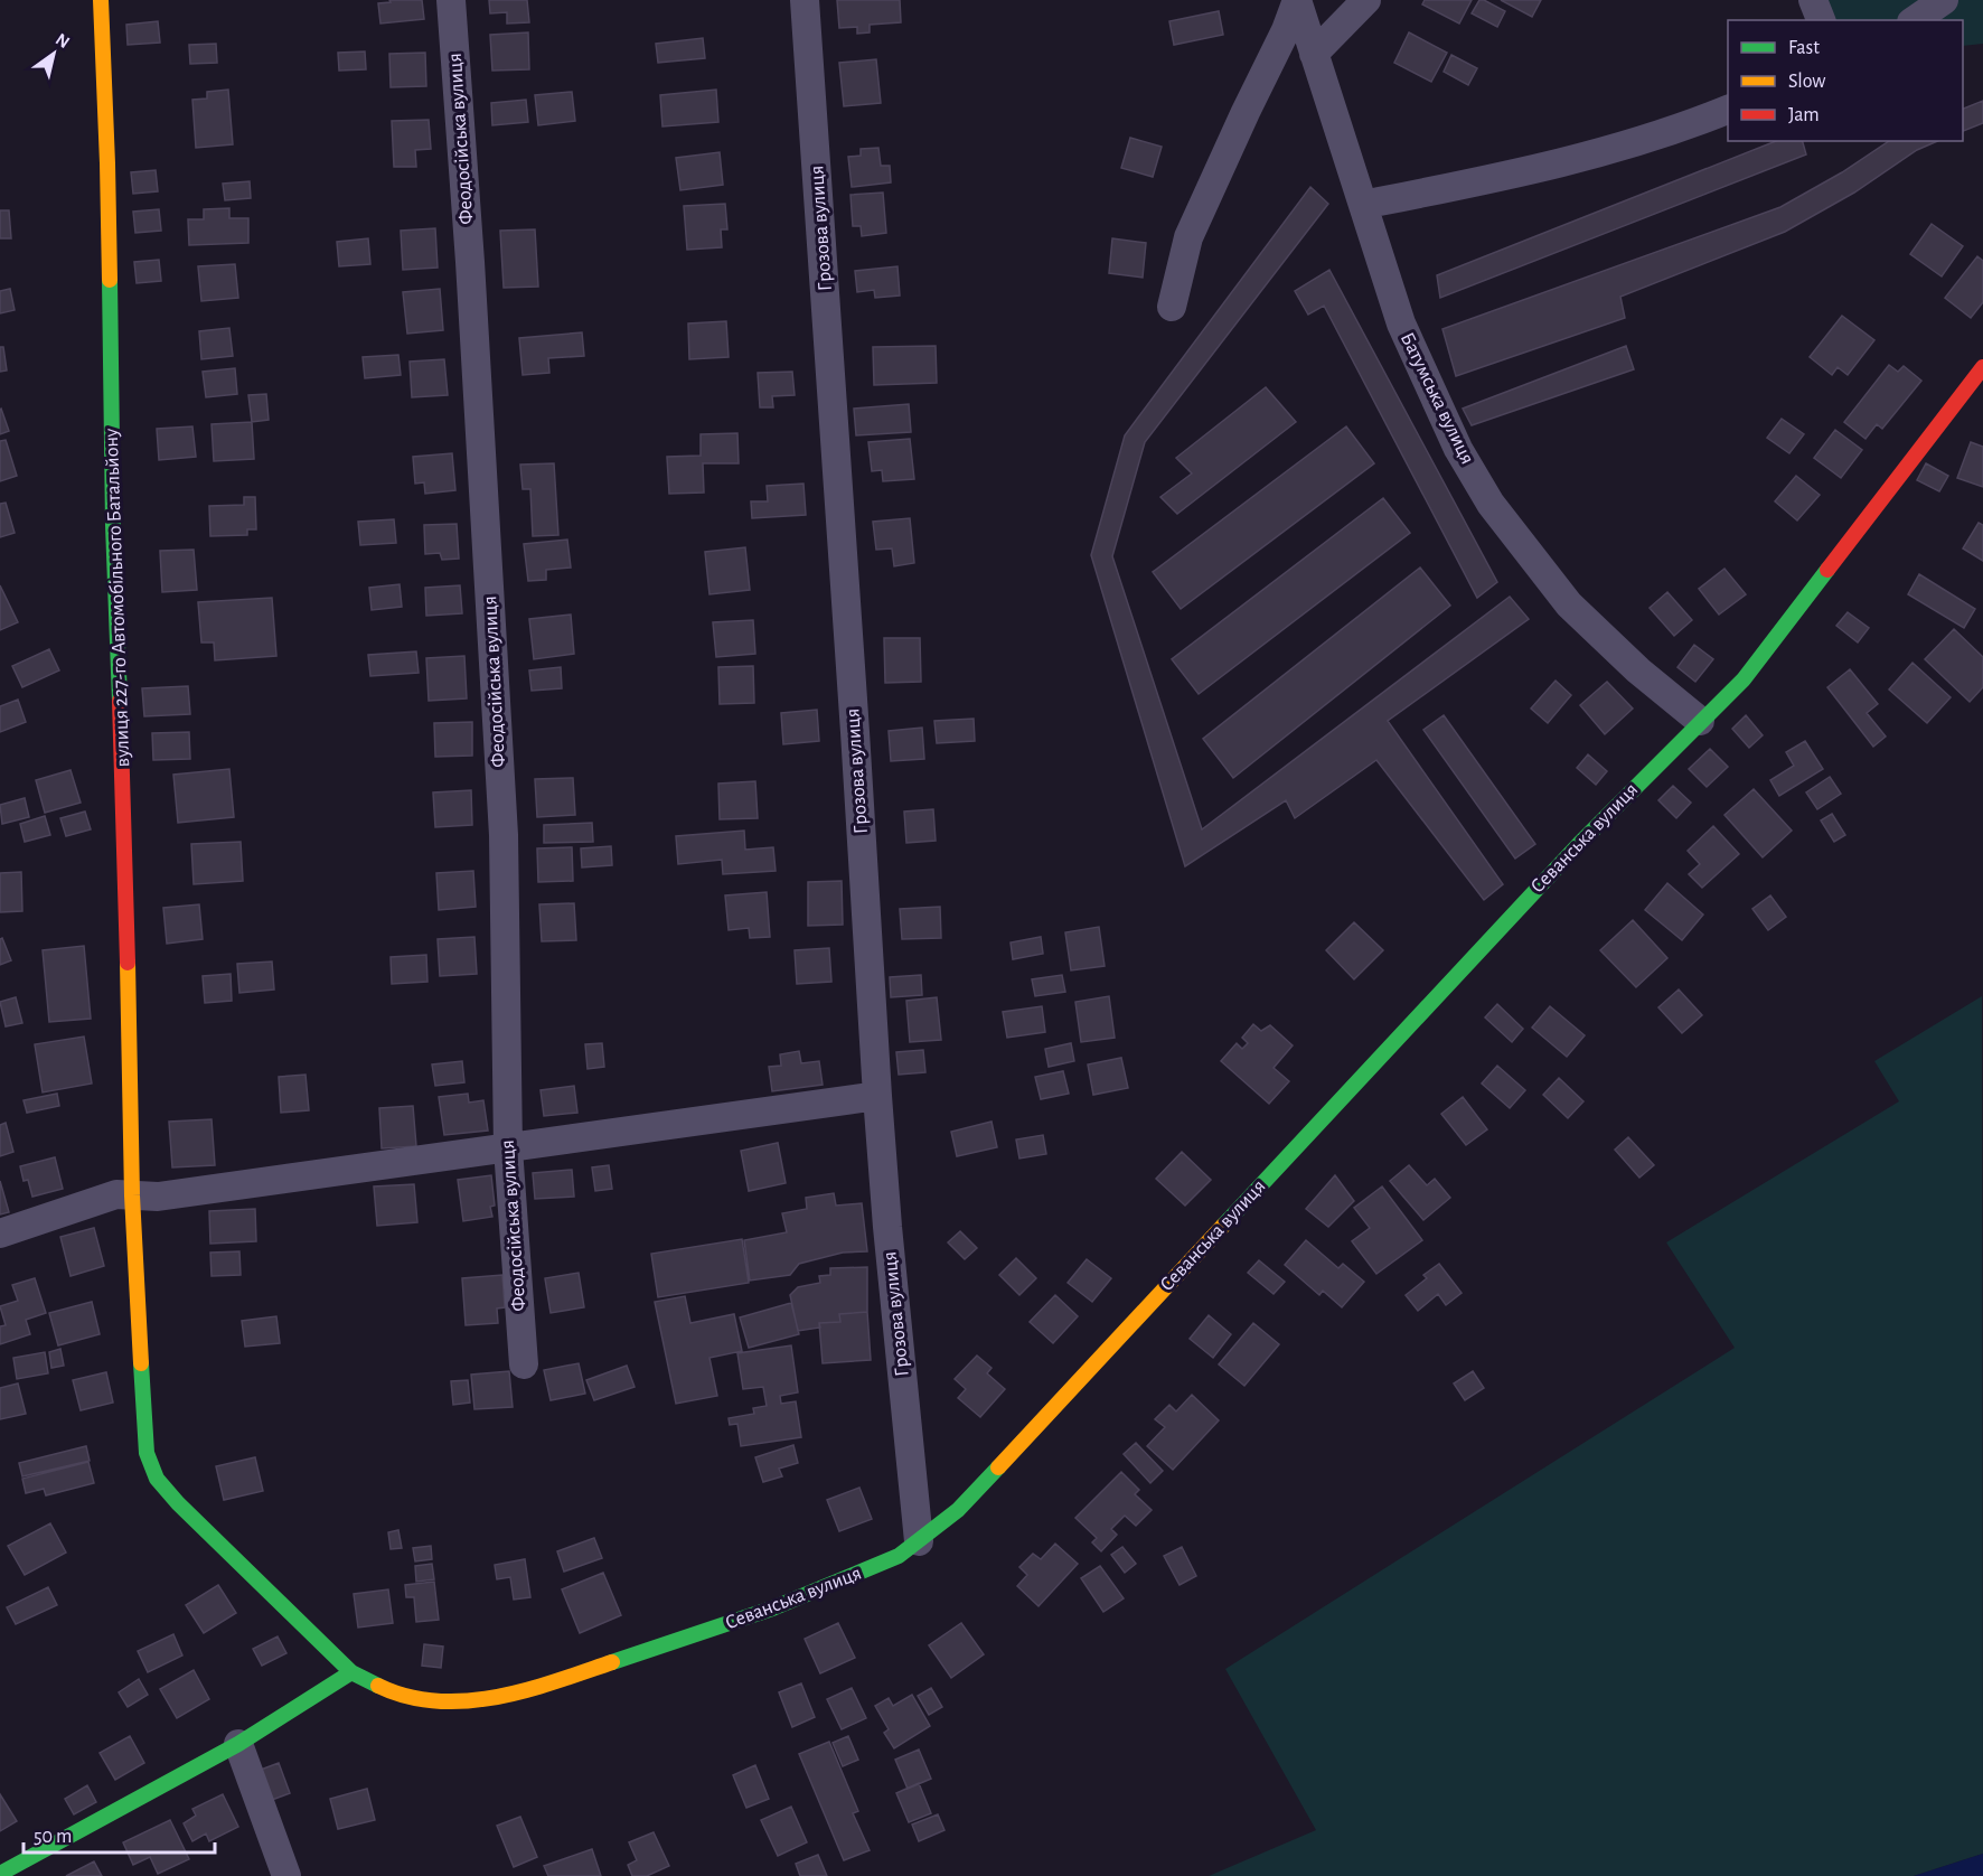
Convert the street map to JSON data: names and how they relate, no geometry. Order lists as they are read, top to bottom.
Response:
{
  "streets": {
    "street": [
      "Феодосійська вулиця",
      "Грозова вулиця",
      "Батумська вулиця",
      "вулиця 227-го Автомобільного Батальйону",
      "Севанська вулиця"
    ]
  },
  "crossings": [
    ["Грозова вулиця", "Севанська вулиця"],
    ["Батумська вулиця", "Севанська вулиця"],
    ["вулиця 227-го Автомобільного Батальйону", "Севанська вулиця"]
  ],
  "legend": ["Fast", "Slow", "Jam"],
  "scale_bar": "50 m",
  "north": "top right"
}
